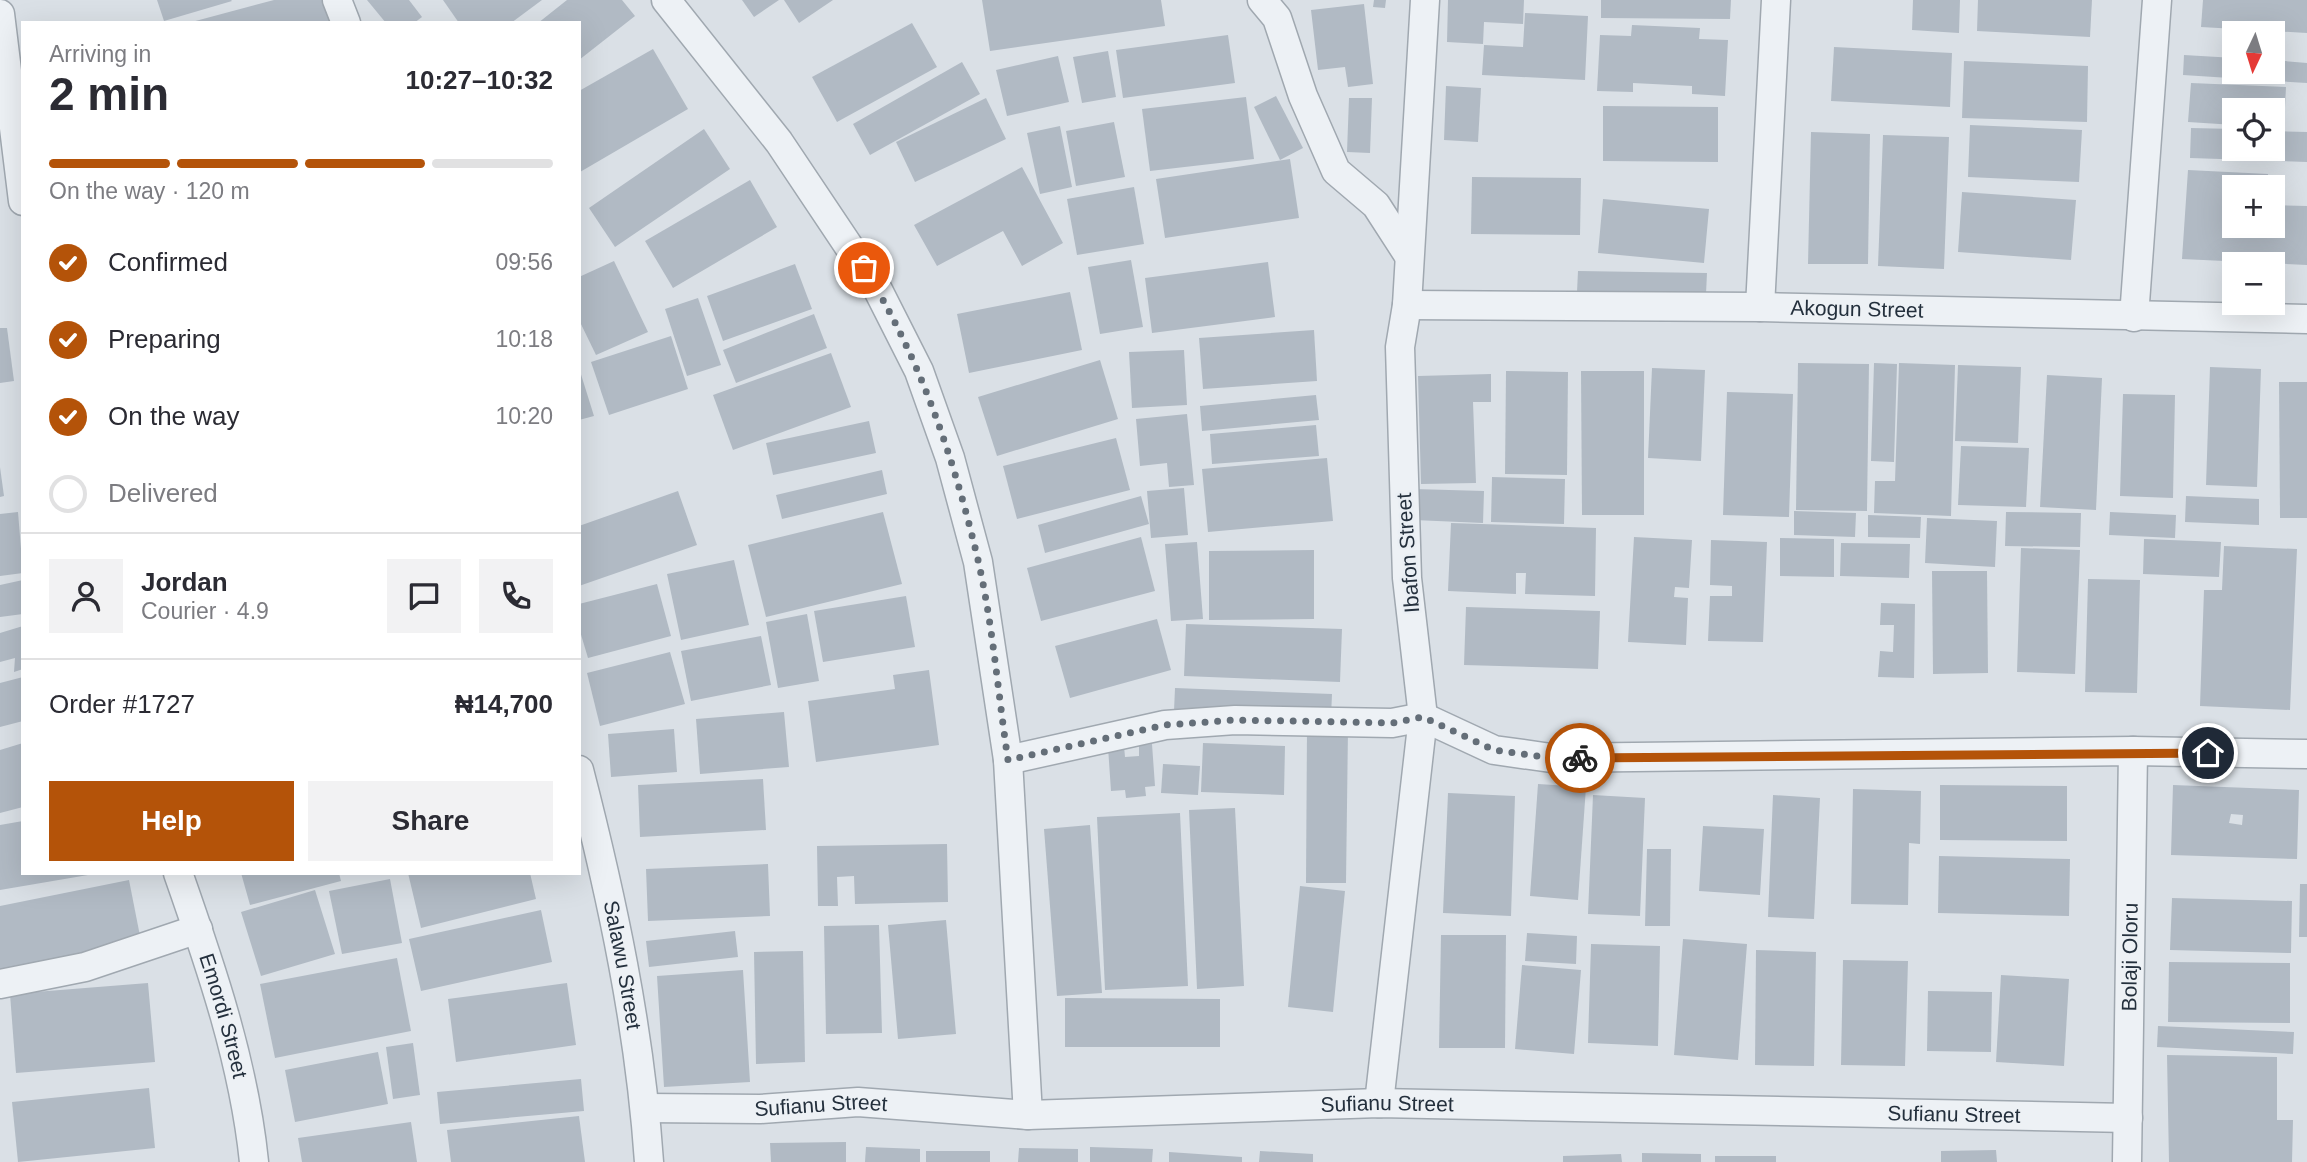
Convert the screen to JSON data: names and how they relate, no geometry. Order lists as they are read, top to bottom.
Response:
{
  "streets": {
    "street": [
      "Akogun Street",
      "Ibafon Street",
      "Bolaji Oloru",
      "Salawu Street",
      "Emordi Street",
      "Sufianu Street"
    ]
  },
  "crossings": [
    ["Akogun Street", "Ibafon Street"],
    ["Ibafon Street", "Sufianu Street"],
    ["Bolaji Oloru", "Sufianu Street"],
    ["Salawu Street", "Sufianu Street"]
  ],
  "north": "bottom",
  "page": {
    "map_buttons": ["+", "−"],
    "heading": ["2 min", "Arriving in", "10:27–10:32"],
    "panel": [
      "Jordan",
      "Courier · 4.9",
      "Order #1727",
      "₦14,700"
    ],
    "bar": "On the way · 120 m",
    "list": [
      ["Confirmed", "09:56"],
      ["Preparing", "10:18"],
      ["On the way", "10:20"],
      "Delivered"
    ],
    "buttons": ["Help", "Share"]
  }
}
